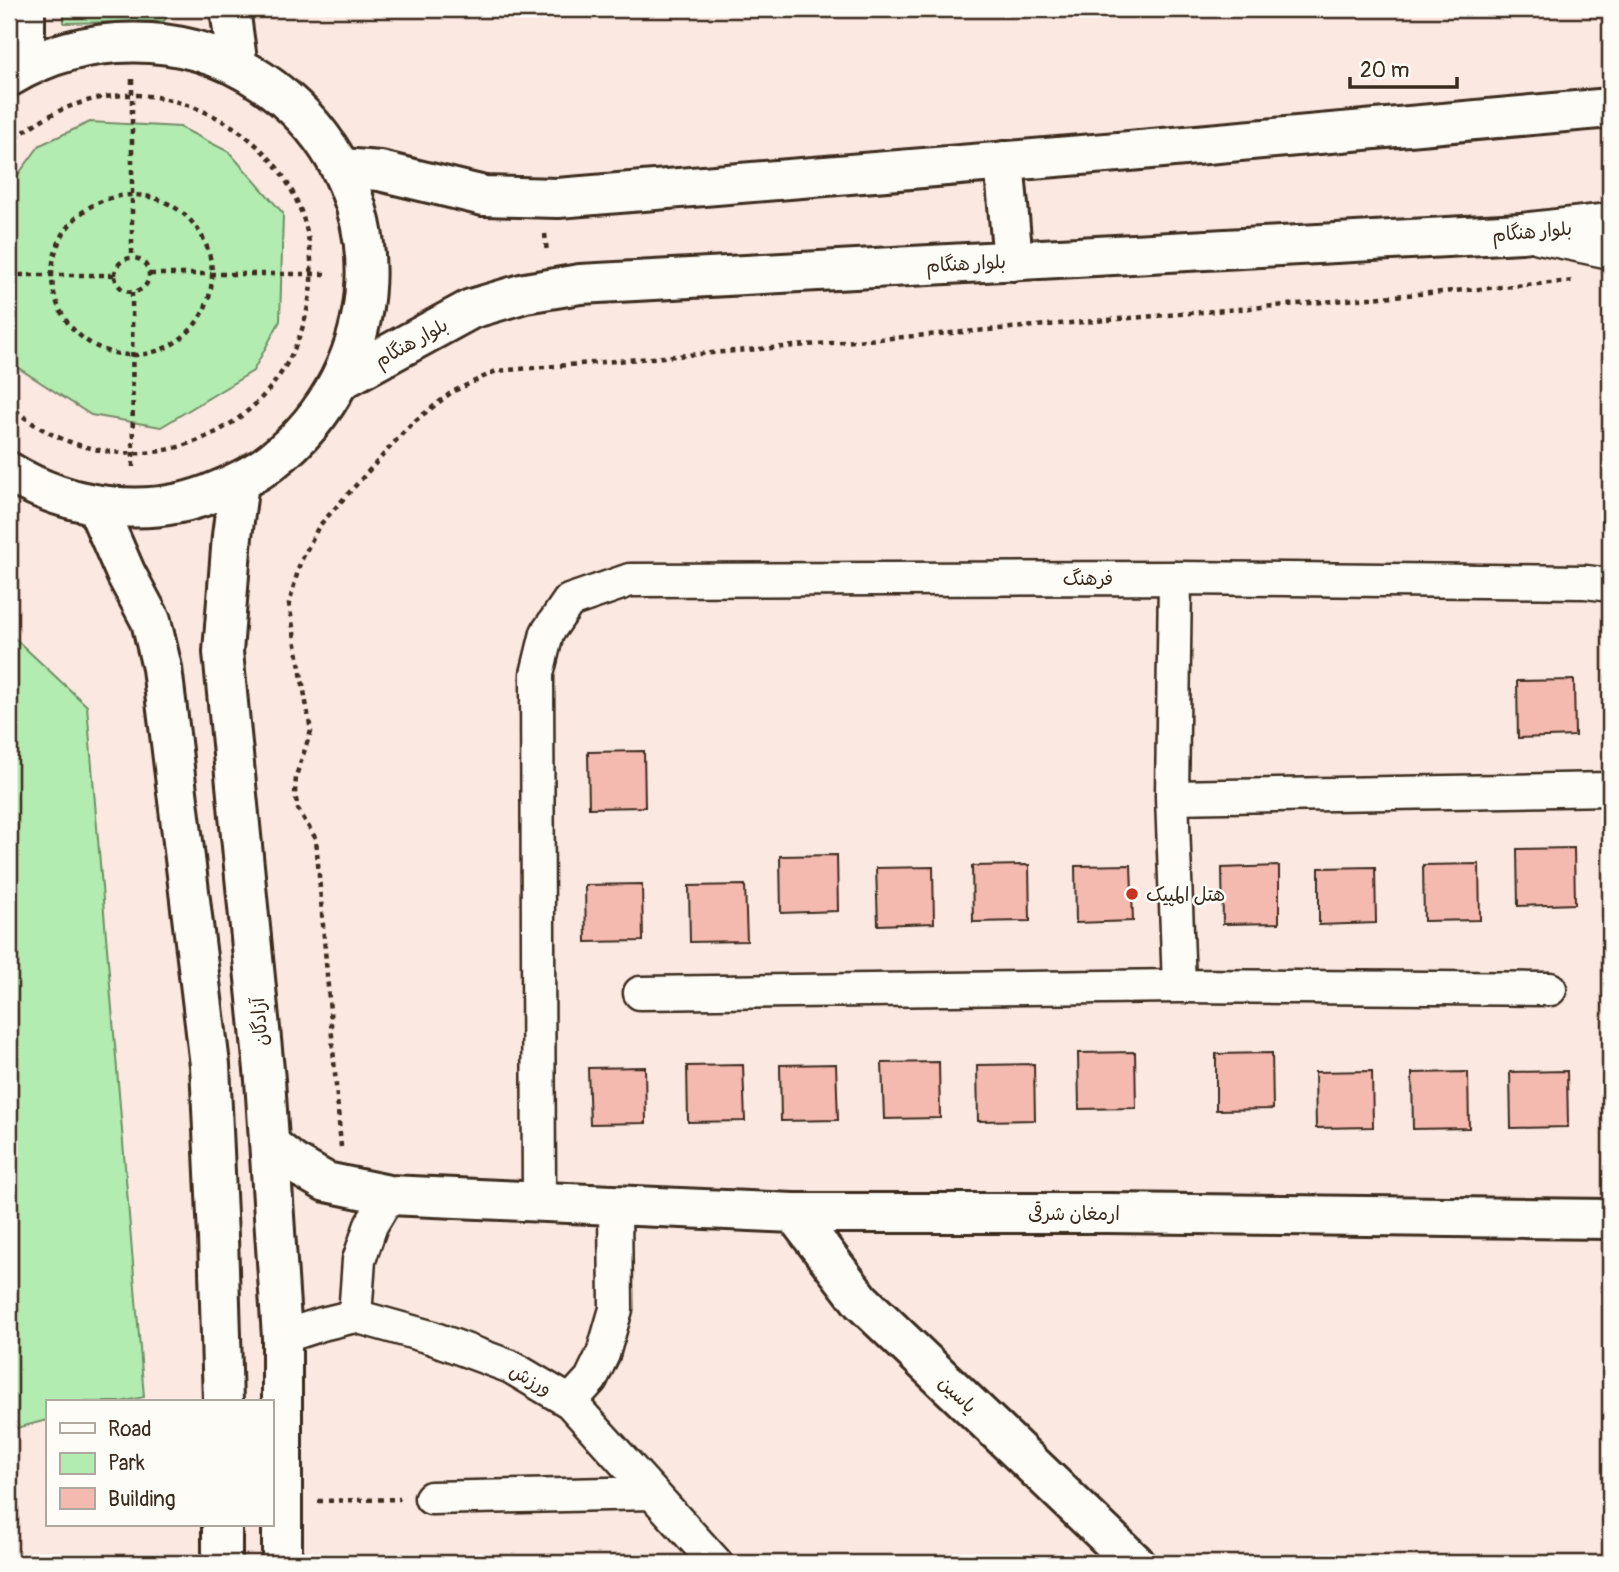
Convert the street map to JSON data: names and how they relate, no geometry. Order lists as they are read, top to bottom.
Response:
{
  "streets": {
    "main road": [
      "بلوار هنگام",
      "آزادگان",
      "ارمغان شرقی",
      "یاسین"
    ],
    "street": ["فرهنگ", "ورزش"]
  },
  "crossings": [
    ["فرهنگ", "ارمغان شرقی"],
    ["آزادگان", "ارمغان شرقی"],
    ["آزادگان", "ورزش"],
    ["ارمغان شرقی", "یاسین"]
  ],
  "places": ["هتل المپیک"],
  "legend": ["Road", "Park", "Building"],
  "scale_bar": "20 m"
}
